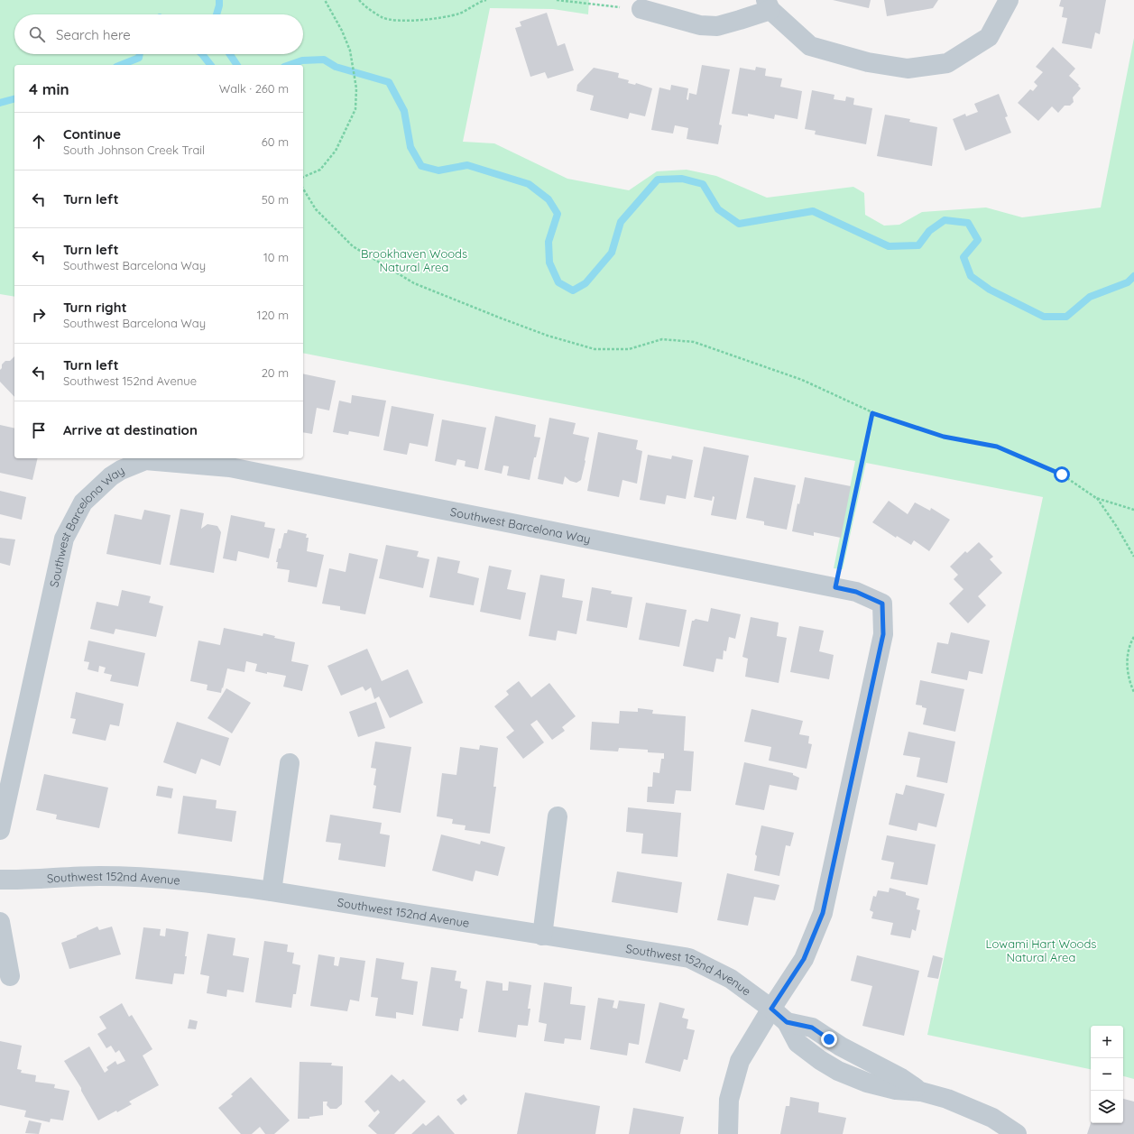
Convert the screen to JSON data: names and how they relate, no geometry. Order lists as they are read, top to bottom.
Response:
{
  "streets": {
    "street": ["Southwest Barcelona Way", "Southwest 152nd Avenue"]
  },
  "crossings": [
    ["Southwest Barcelona Way", "Southwest 152nd Avenue"]
  ],
  "parks": ["Brookhaven Woods Natural Area", "Lowami Hart Woods Natural Area"],
  "page": {
    "search": "Search here",
    "heading": ["4 min", "Walk · 260 m"],
    "list": [
      ["Continue", "South Johnson Creek Trail", "60 m"],
      ["Turn left", "50 m"],
      ["Turn left", "Southwest Barcelona Way", "10 m"],
      ["Turn right", "Southwest Barcelona Way", "120 m"],
      ["Turn left", "Southwest 152nd Avenue", "20 m"],
      "Arrive at destination"
    ],
    "map_buttons": ["+", "−"]
  }
}
